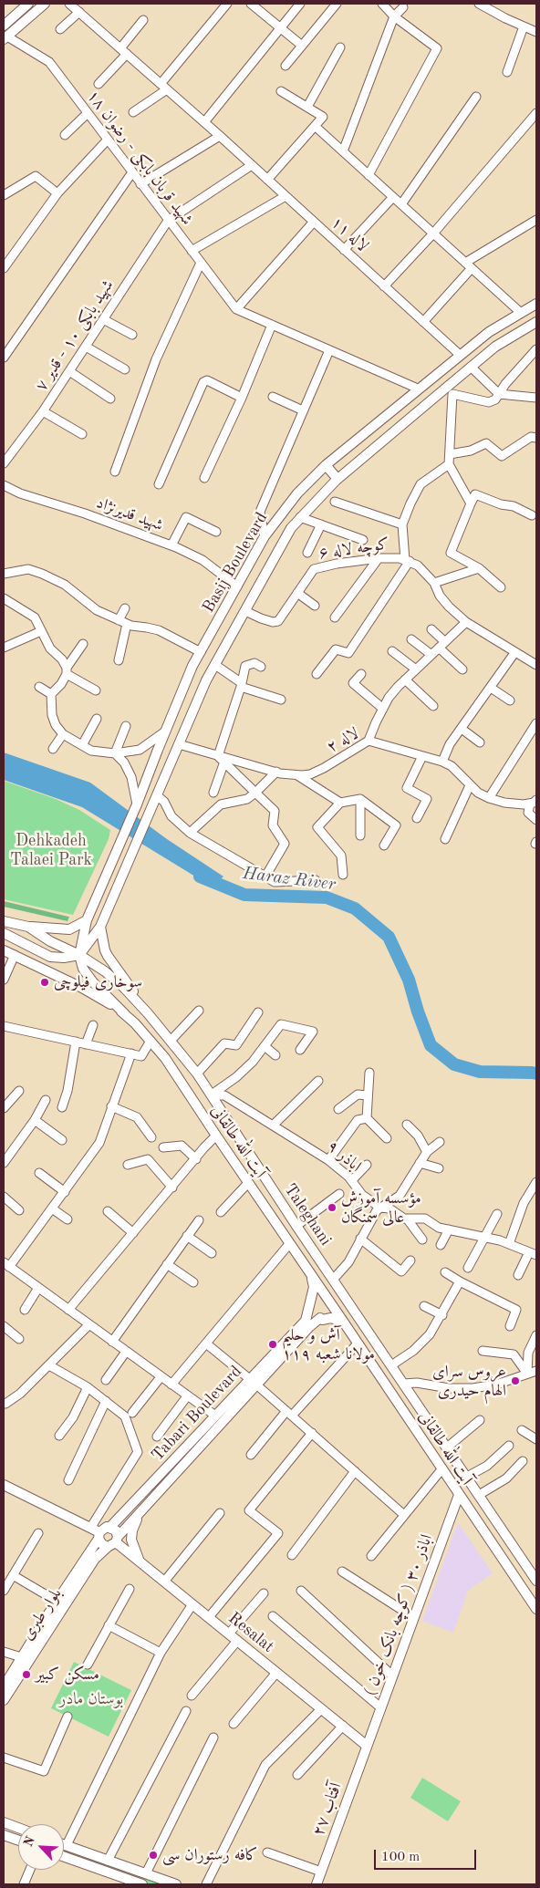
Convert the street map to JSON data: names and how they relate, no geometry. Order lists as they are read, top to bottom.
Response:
{
  "streets": {
    "main road": [
      "Basij Boulevard",
      "آیت الله طالقانی",
      "Taleghani",
      "Tabari Boulevard",
      "بلوار طبری",
      "اباذر ۳۰ ( کوچه بانک خون )",
      "Resalat",
      "آفتاب ۲۷"
    ],
    "street": [
      "شهید قربان بابکی - رضوان ۱۸",
      "لاله ۱۱",
      "شهید بابکی ۱۰ - قدیر ۷",
      "شهید قدیرنژاد",
      "کوچه لاله ۶",
      "لاله ۲",
      "اباذر ۹"
    ]
  },
  "crossings": [
    ["شهید قربان بابکی - رضوان ۱۸", "شهید بابکی ۱۰ - قدیر ۷"],
    ["لاله ۱۱", "Basij Boulevard"],
    ["شهید قدیرنژاد", "Basij Boulevard"],
    ["کوچه لاله ۶", "Basij Boulevard"],
    ["Basij Boulevard", "لاله ۲"],
    ["Basij Boulevard", "Taleghani"],
    ["آیت الله طالقانی", "اباذر ۳۰ ( کوچه بانک خون )"],
    ["اباذر ۹", "Taleghani"],
    ["Tabari Boulevard", "بلوار طبری"],
    ["Tabari Boulevard", "Resalat"],
    ["بلوار طبری", "Resalat"],
    ["اباذر ۳۰ ( کوچه بانک خون )", "Resalat"],
    ["اباذر ۳۰ ( کوچه بانک خون )", "آفتاب ۲۷"],
    ["Resalat", "آفتاب ۲۷"]
  ],
  "water": ["Haraz River"],
  "parks": ["Dehkadeh Talaei Park", "بوستان مادر"],
  "places": [
    "سوخاری فیلوچی",
    "مؤسسه آموزش عالی سمنگان",
    "آش و حلیم مولانا شعبه ۱۱۹",
    "عروس سرای الهام حیدری",
    "مسکن کبیر",
    "کافه رستوران سی"
  ],
  "scale_bar": "100 m",
  "north": "top left"
}
